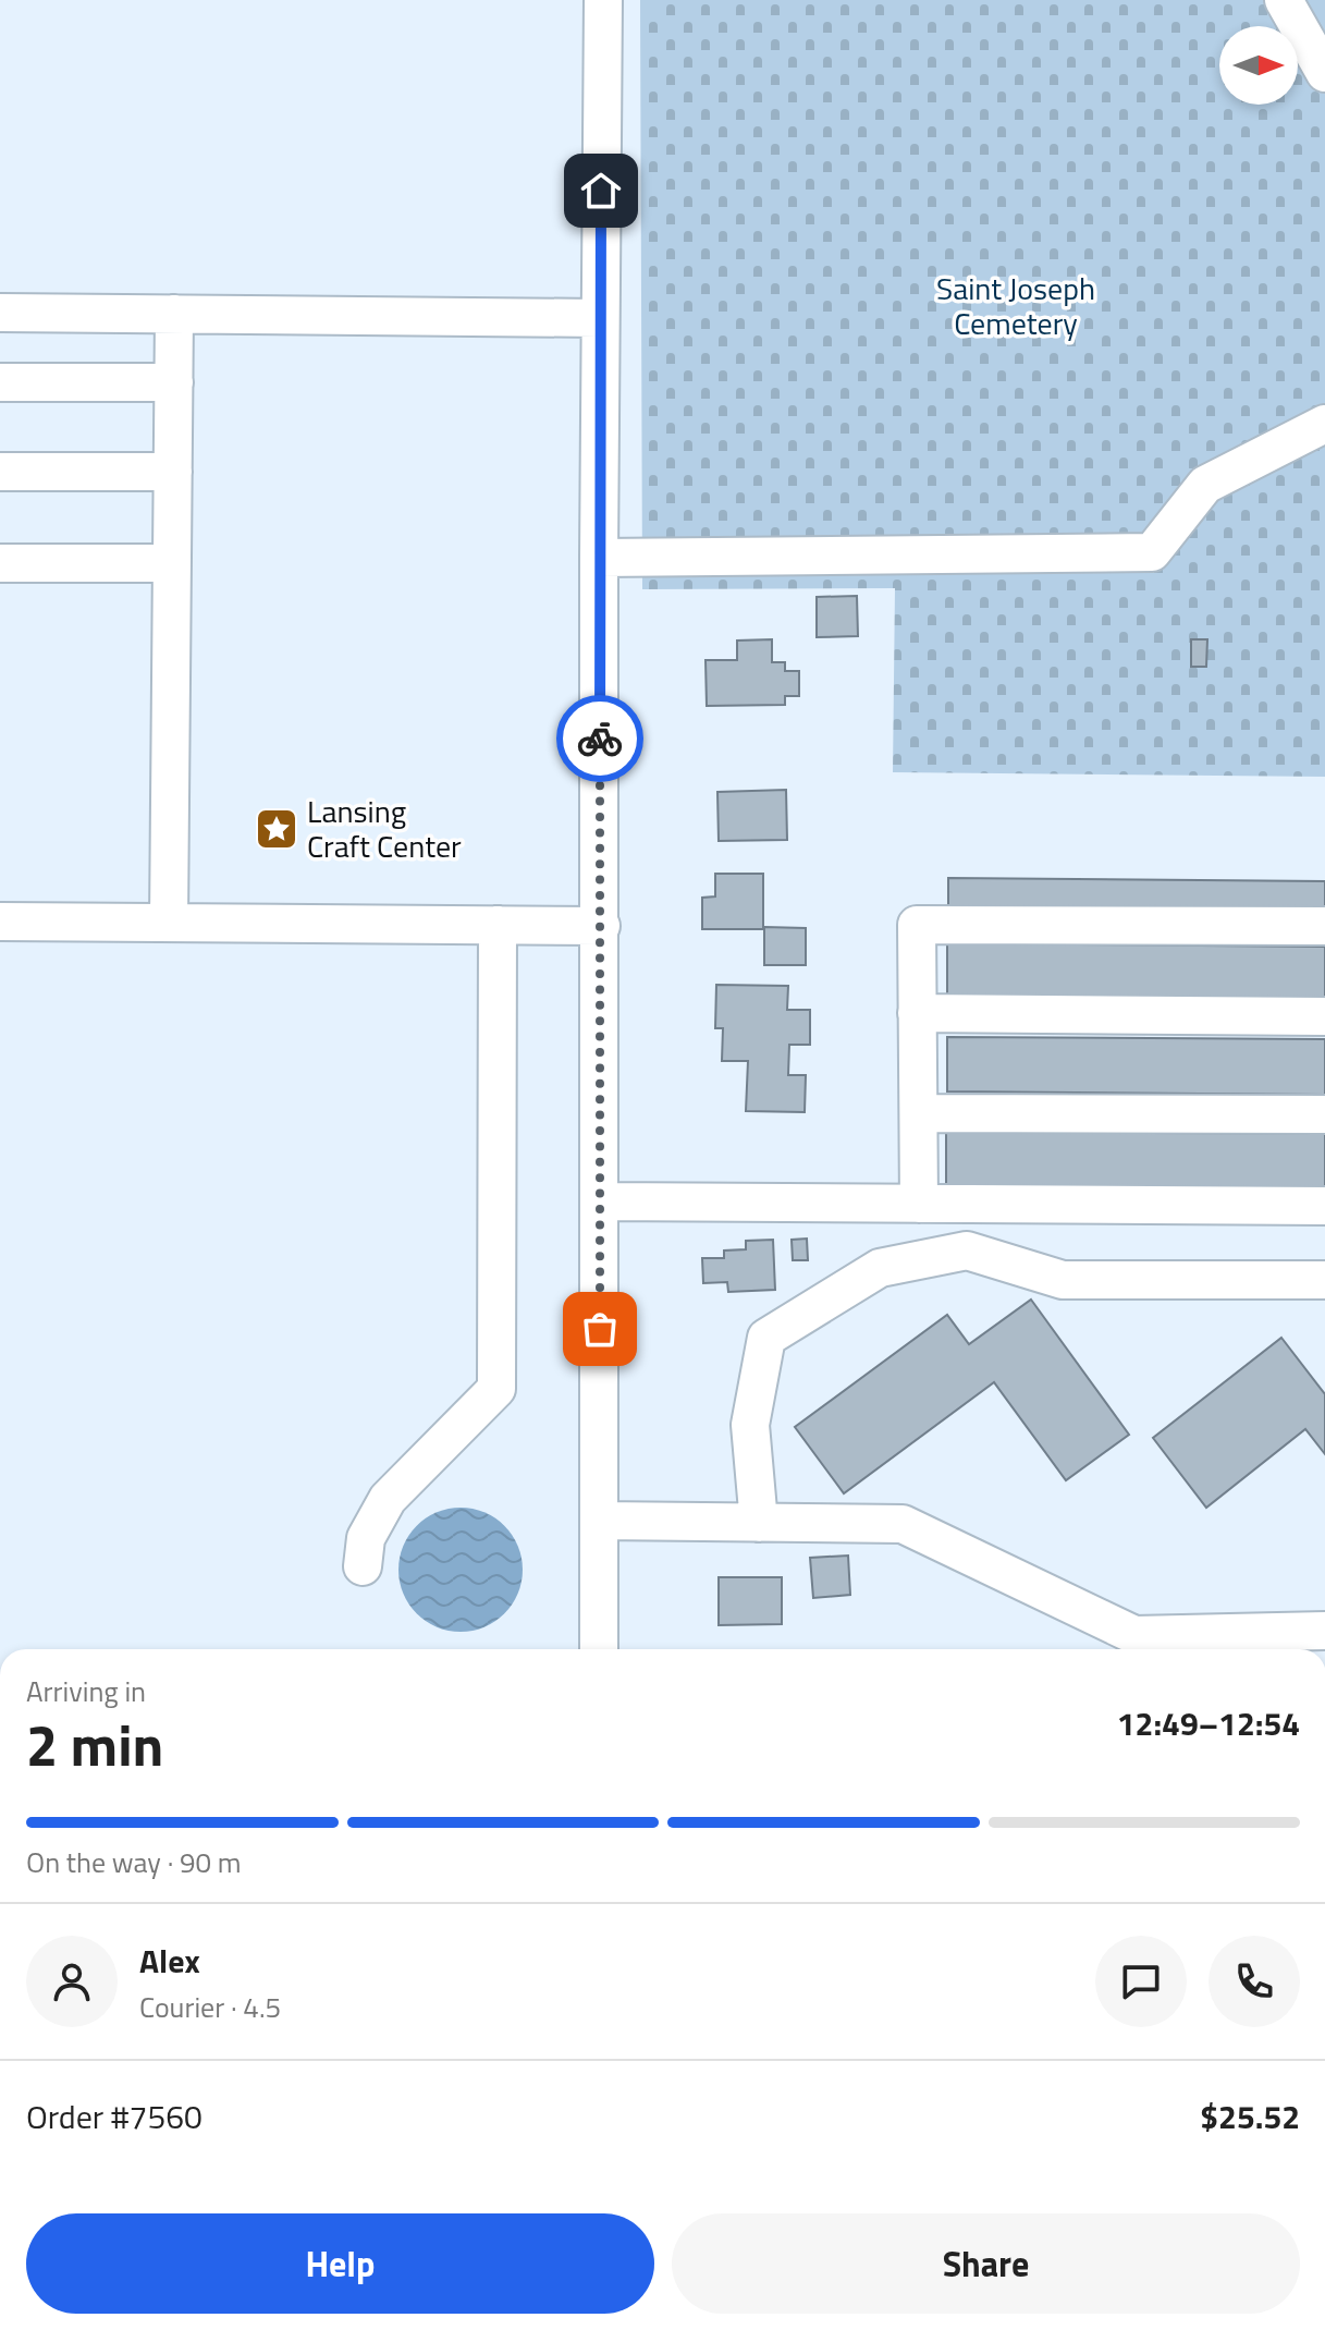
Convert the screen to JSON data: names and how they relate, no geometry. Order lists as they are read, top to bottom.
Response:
{
  "parks": ["Saint Joseph Cemetery"],
  "places": {
    "place": ["Lansing Craft Center"]
  },
  "north": "right",
  "page": {
    "heading": ["2 min", "Arriving in", "12:49–12:54"],
    "panel": [
      "Alex",
      "Courier · 4.5",
      "Order #7560",
      "$25.52"
    ],
    "bar": "On the way · 90 m",
    "buttons": ["Help", "Share"]
  }
}
